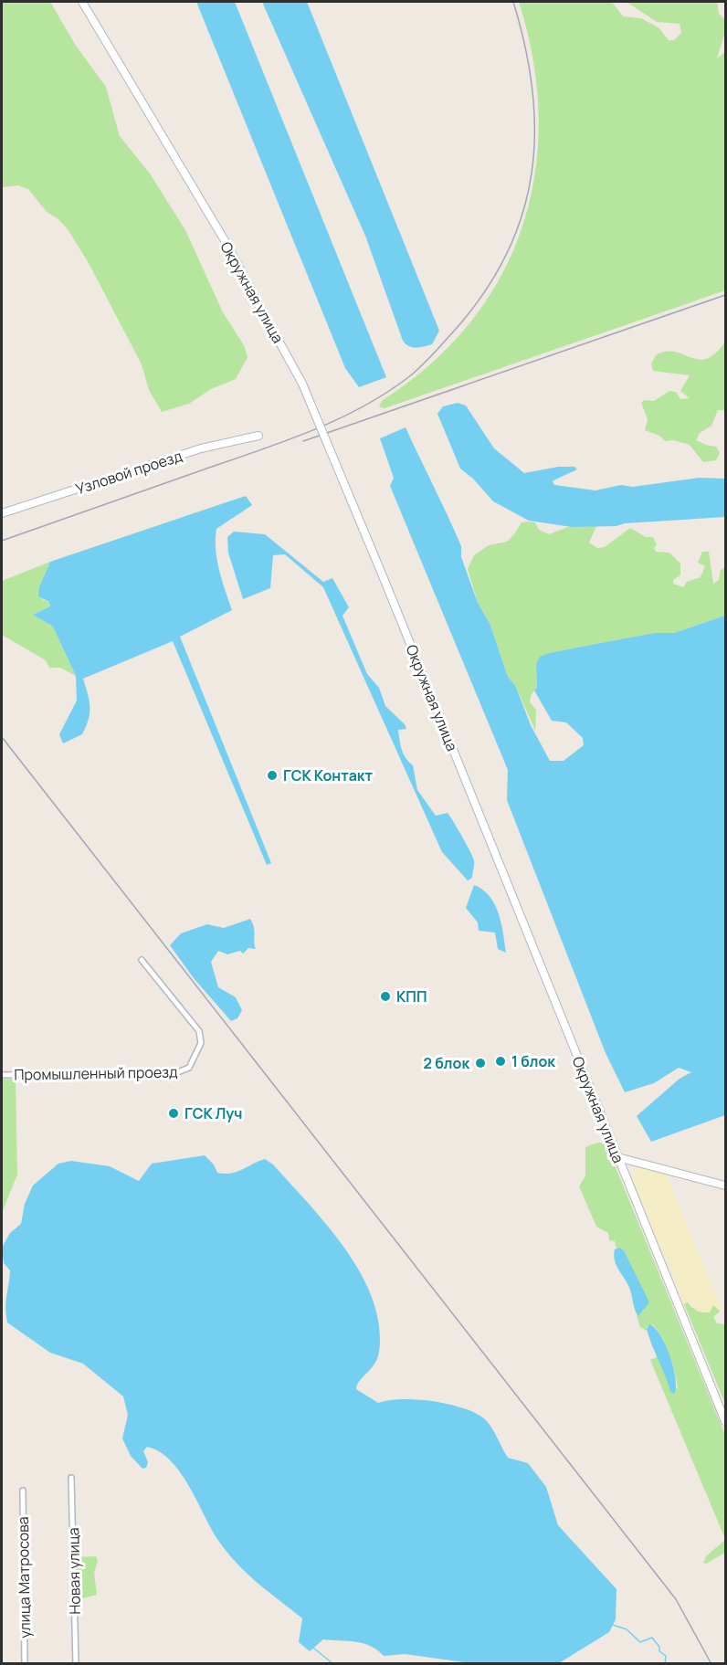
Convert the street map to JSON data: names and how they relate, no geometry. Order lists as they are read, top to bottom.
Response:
{
  "streets": {
    "main road": ["Окружная улица", "Узловой проезд"],
    "street": ["Промышленный проезд", "Новая улица", "улица Матросова"]
  },
  "places": [
    "ГСК Контакт",
    "КПП",
    "1 блок",
    "2 блок",
    "ГСК Луч"
  ]
}
